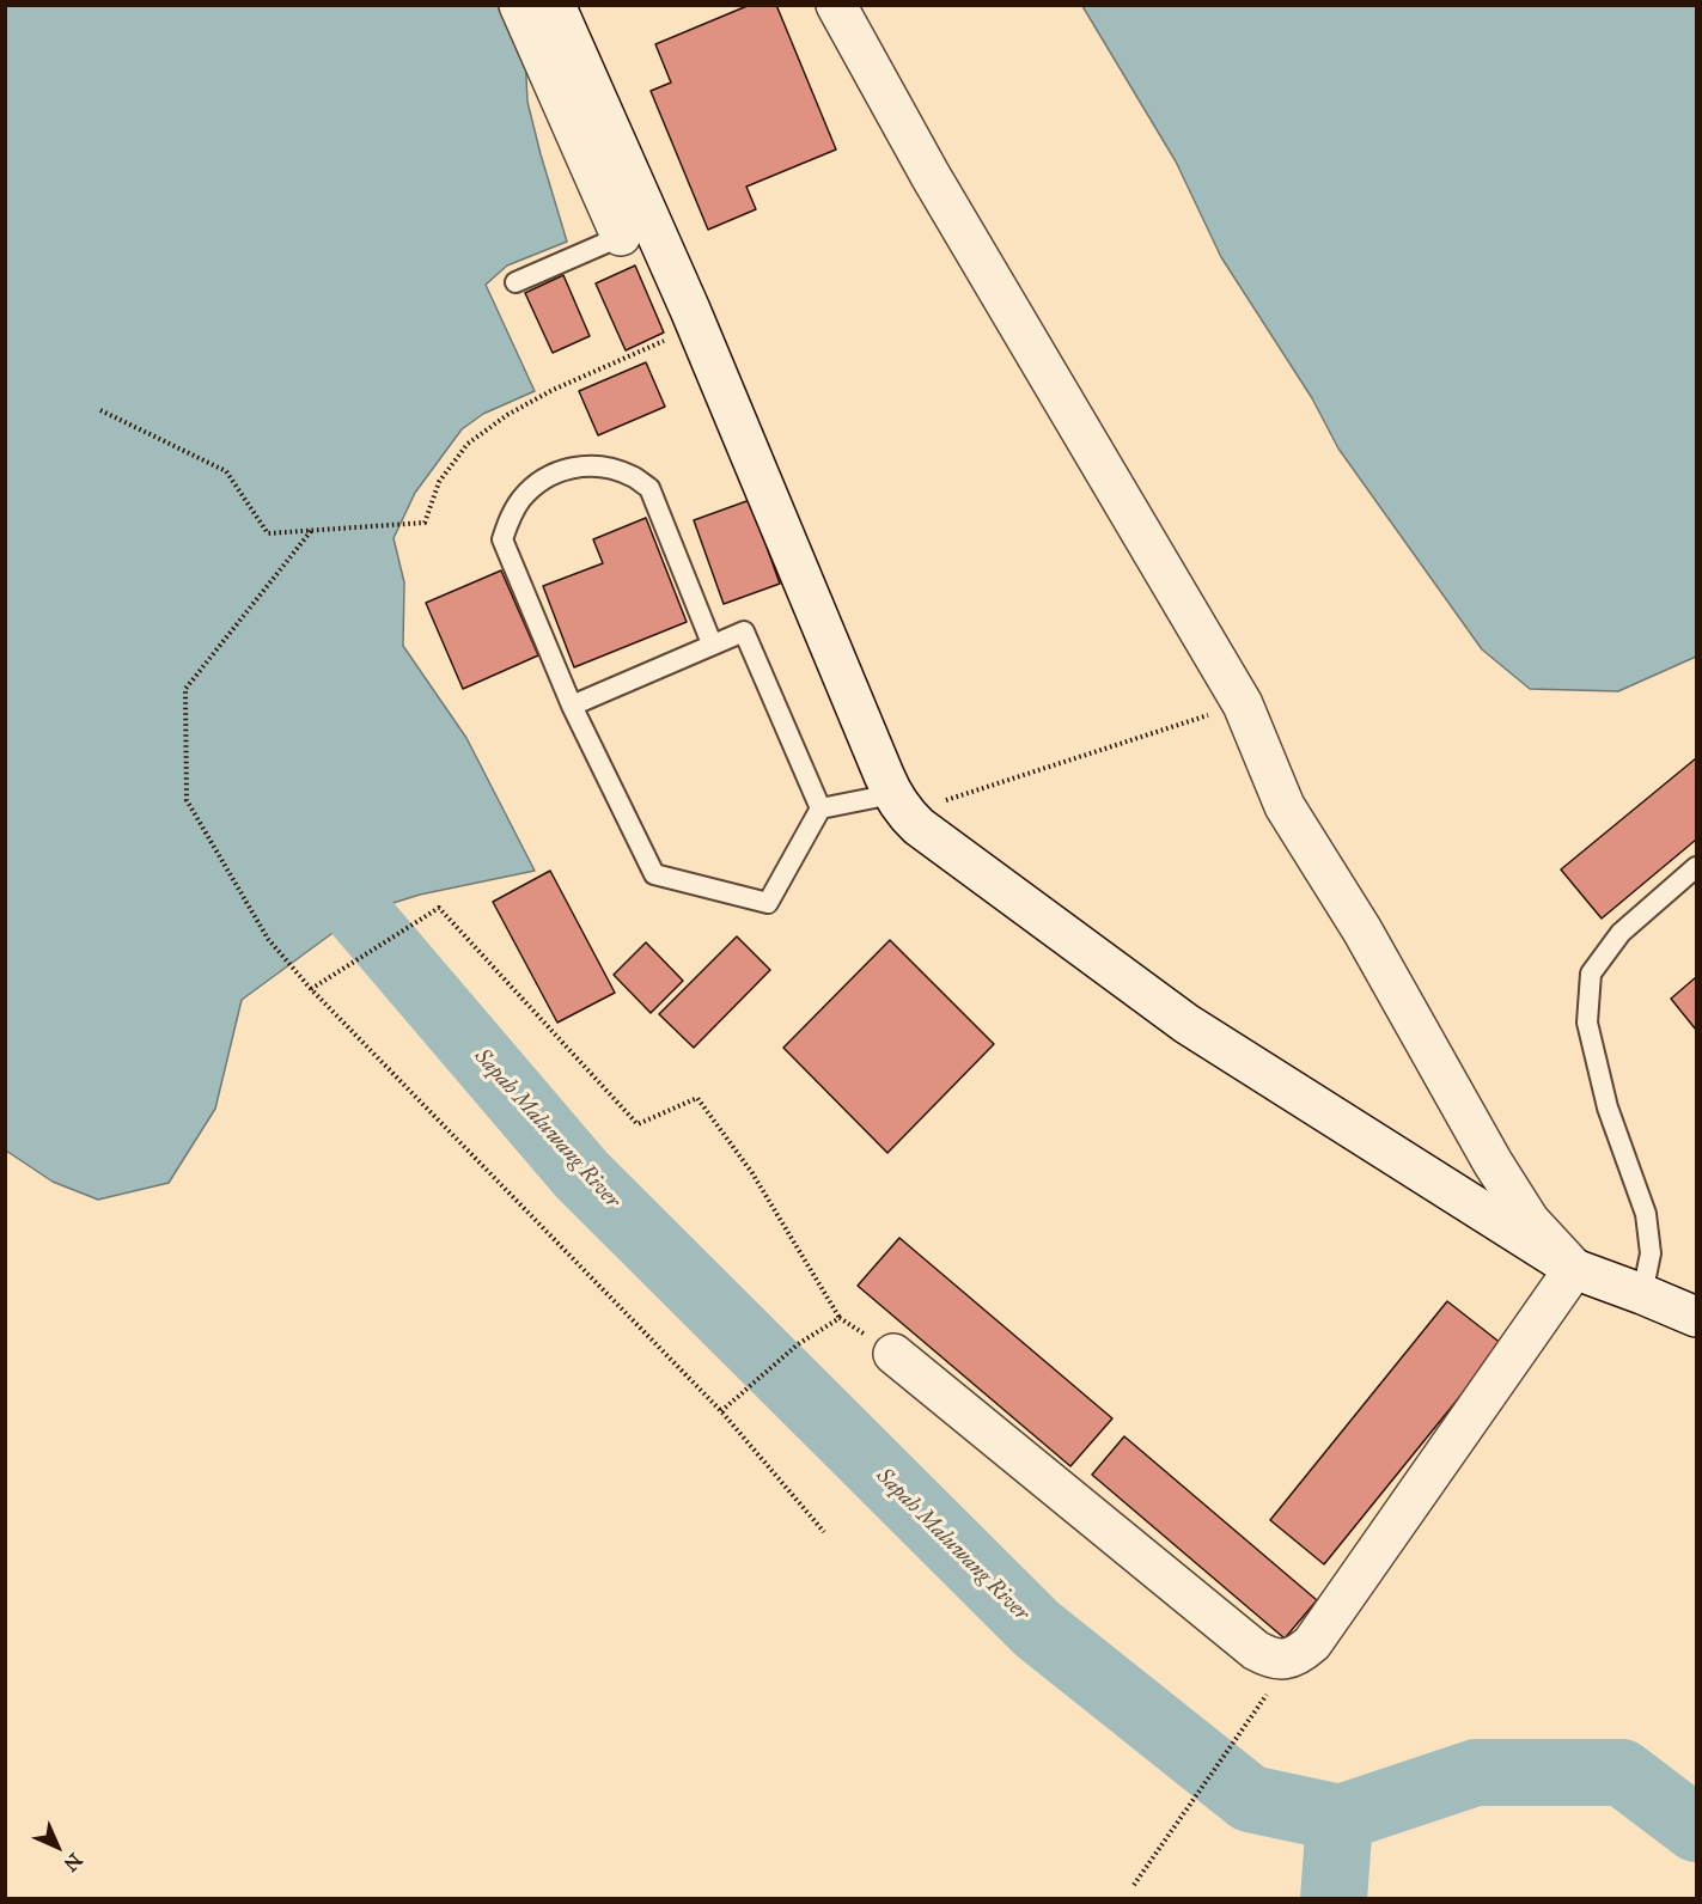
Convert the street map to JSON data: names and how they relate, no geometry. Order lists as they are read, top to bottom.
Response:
{
  "water": ["Sapah Maluwang River"],
  "north": "bottom right"
}
